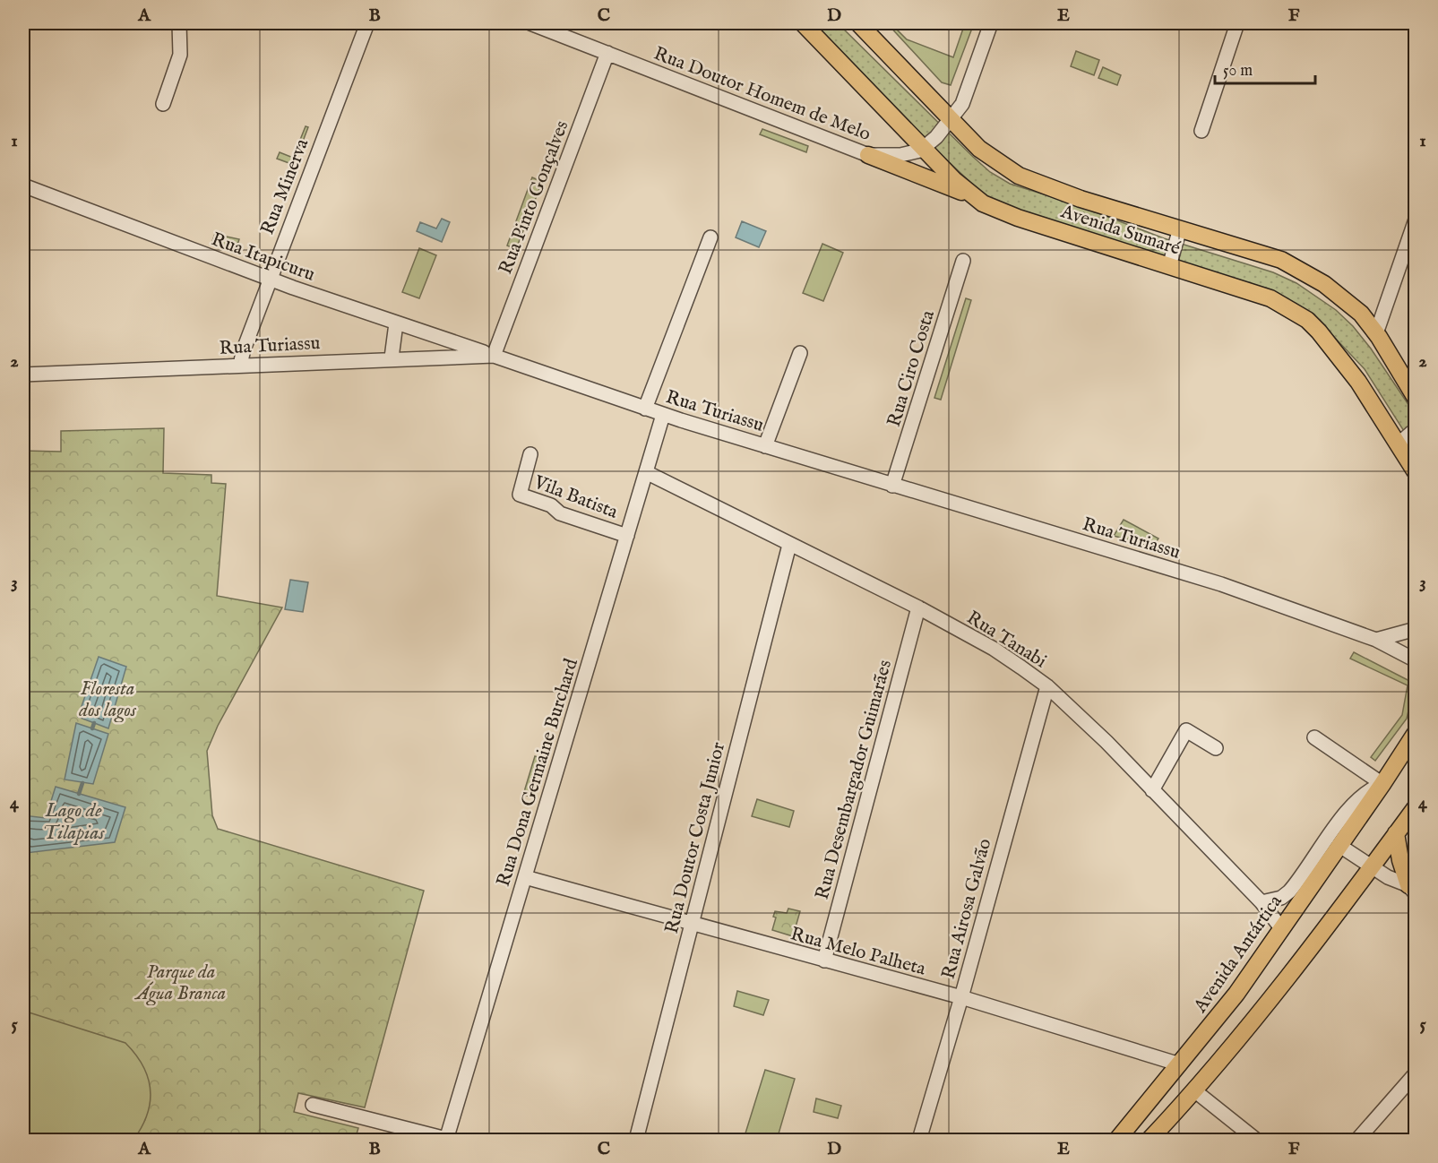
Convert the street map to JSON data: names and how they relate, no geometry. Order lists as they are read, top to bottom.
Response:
{
  "streets": {
    "main road": ["Avenida Sumaré", "Avenida Antártica"],
    "street": [
      "Rua Doutor Homem de Melo",
      "Rua Minerva",
      "Rua Pinto Gonçalves",
      "Rua Itapicuru",
      "Rua Turiassu",
      "Rua Ciro Costa",
      "Vila Batista",
      "Rua Tanabi",
      "Rua Dona Germaine Burchard",
      "Rua Desembargador Guimarães",
      "Rua Doutor Costa Junior",
      "Rua Airosa Galvão",
      "Rua Melo Palheta"
    ]
  },
  "crossings": [
    ["Rua Doutor Homem de Melo", "Rua Pinto Gonçalves"],
    ["Rua Doutor Homem de Melo", "Avenida Sumaré"],
    ["Rua Minerva", "Rua Itapicuru"],
    ["Rua Minerva", "Rua Turiassu"],
    ["Rua Pinto Gonçalves", "Rua Itapicuru"],
    ["Rua Pinto Gonçalves", "Rua Turiassu"],
    ["Rua Itapicuru", "Rua Turiassu"],
    ["Rua Turiassu", "Rua Ciro Costa"],
    ["Rua Turiassu", "Rua Dona Germaine Burchard"],
    ["Vila Batista", "Rua Dona Germaine Burchard"],
    ["Rua Tanabi", "Rua Dona Germaine Burchard"],
    ["Rua Tanabi", "Rua Desembargador Guimarães"],
    ["Rua Tanabi", "Rua Doutor Costa Junior"],
    ["Rua Tanabi", "Rua Airosa Galvão"],
    ["Rua Tanabi", "Avenida Antártica"],
    ["Rua Dona Germaine Burchard", "Rua Melo Palheta"],
    ["Rua Desembargador Guimarães", "Rua Melo Palheta"],
    ["Rua Doutor Costa Junior", "Rua Melo Palheta"],
    ["Rua Airosa Galvão", "Rua Melo Palheta"],
    ["Rua Melo Palheta", "Avenida Antártica"]
  ],
  "water": ["Lago de Tilapias"],
  "parks": ["Floresta dos lagos", "Parque da Água Branca"],
  "scale_bar": "50 m",
  "grid": {
    "columns": [
      "A",
      "B",
      "C",
      "D",
      "E",
      "F"
    ],
    "rows": [
      "1",
      "2",
      "3",
      "4",
      "5"
    ]
  }
}
